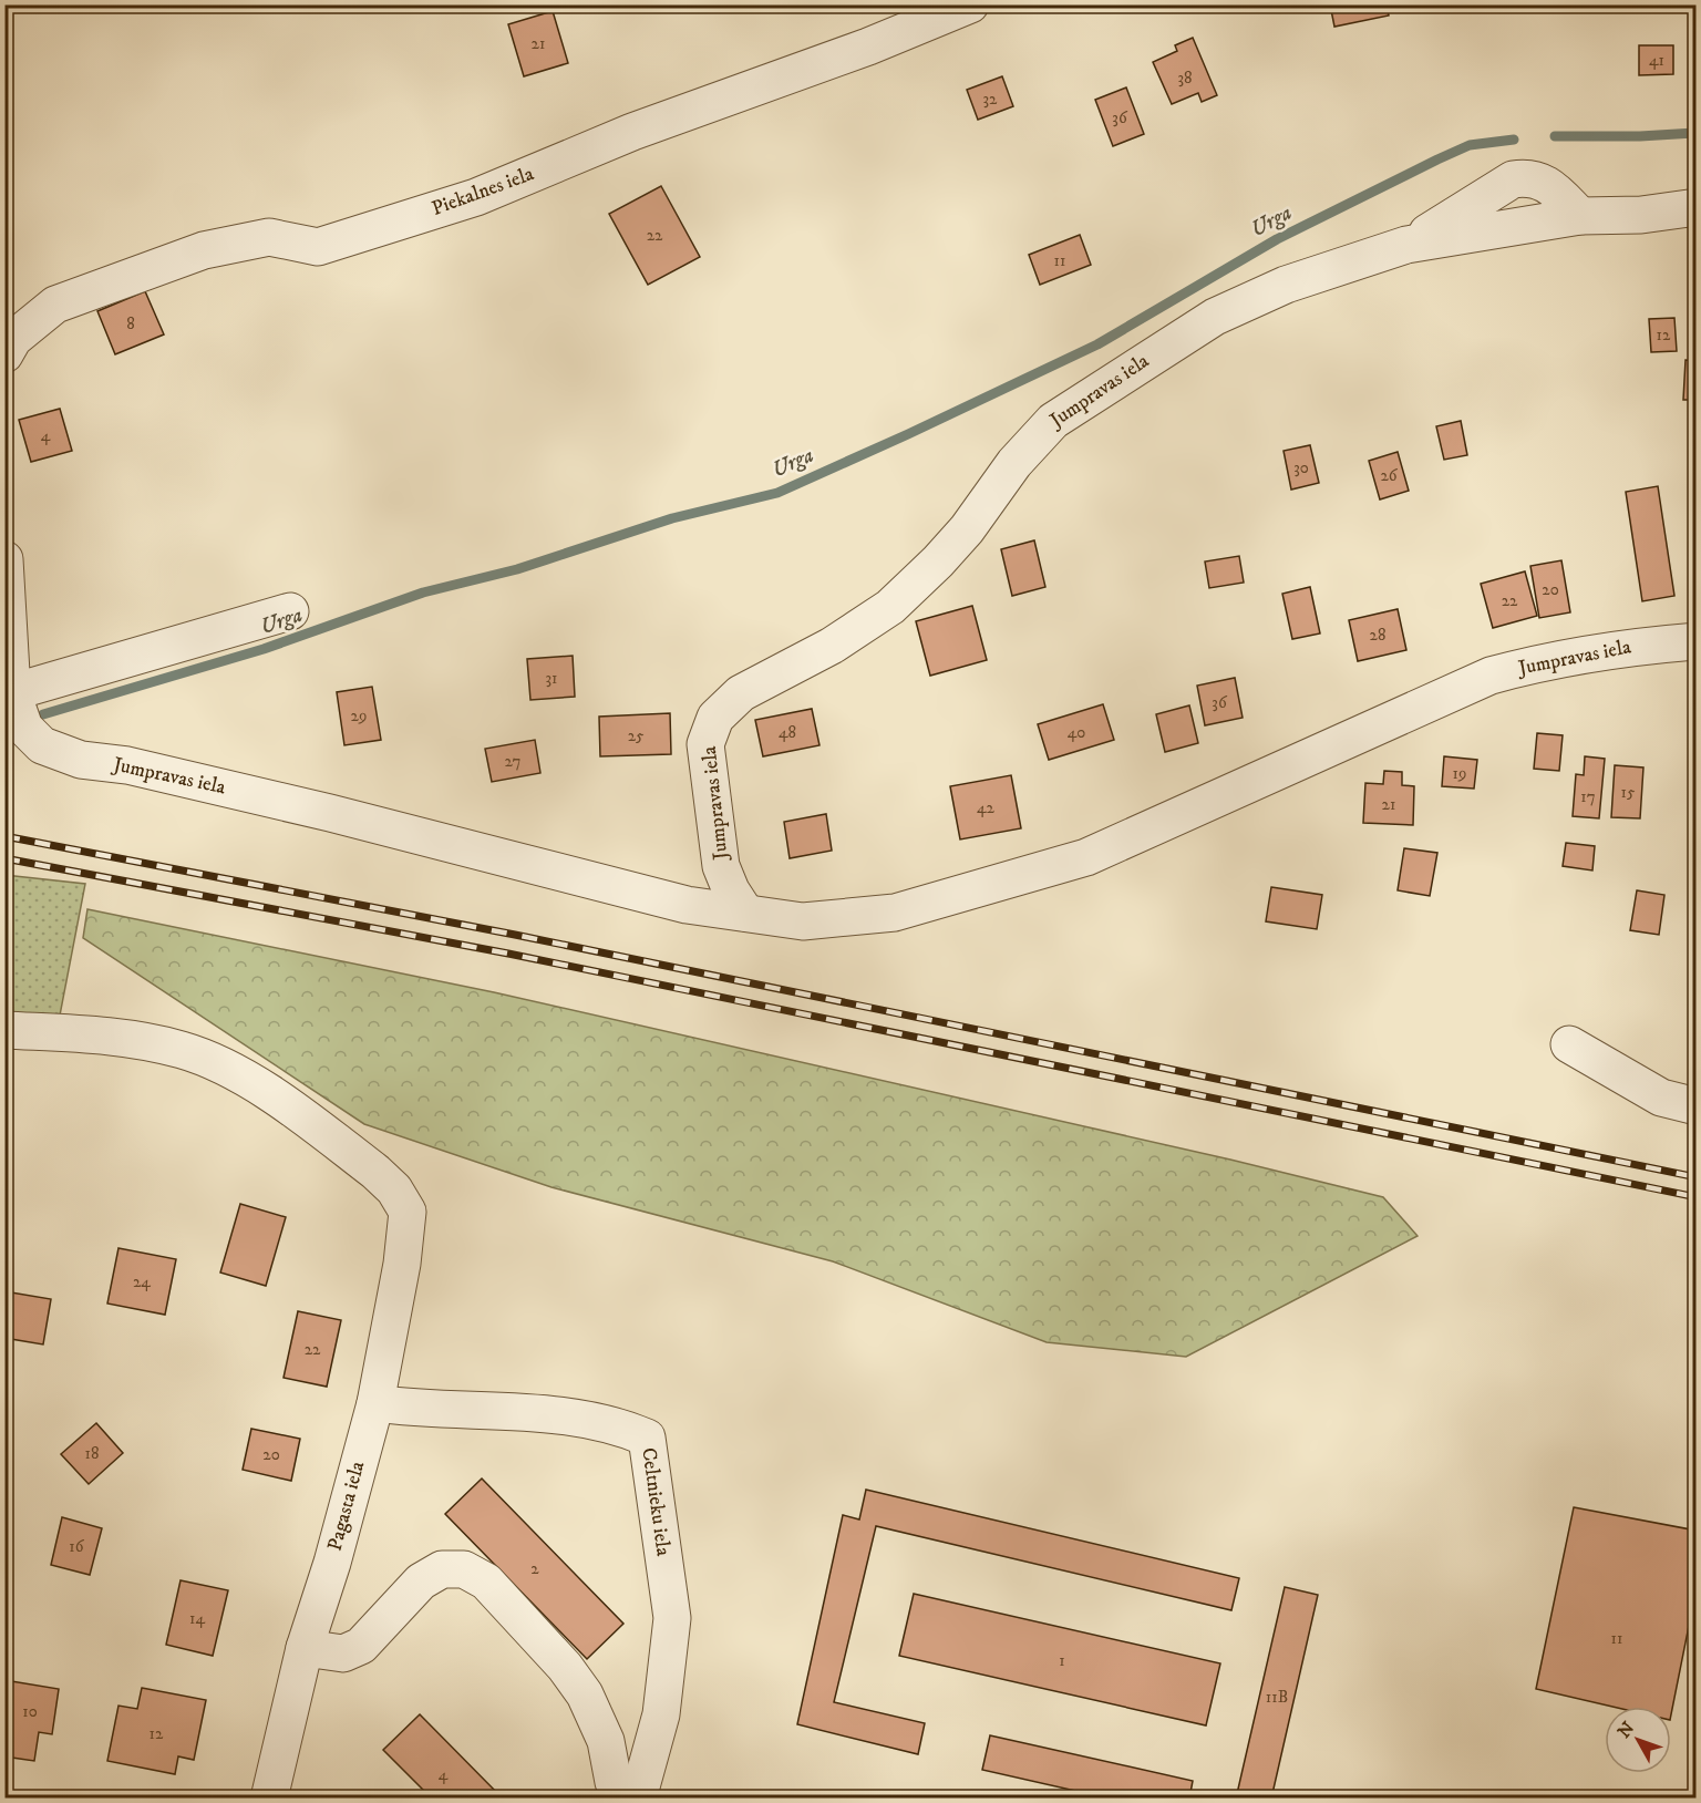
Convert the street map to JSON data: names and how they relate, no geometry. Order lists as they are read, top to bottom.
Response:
{
  "streets": {
    "street": [
      "Piekalnes iela",
      "Jumpravas iela",
      "Celtnieku iela",
      "Pagasta iela"
    ]
  },
  "crossings": [
    ["Celtnieku iela", "Pagasta iela"]
  ],
  "water": ["Urga"],
  "house_numbers": [
    "21",
    "41",
    "38",
    "32",
    "36",
    "22",
    "11",
    "8",
    "12",
    "4",
    "30",
    "26",
    "20",
    "22",
    "28",
    "31",
    "36",
    "29",
    "48",
    "40",
    "25",
    "27",
    "19",
    "15",
    "17",
    "21",
    "42",
    "24",
    "22",
    "18",
    "20",
    "16",
    "2",
    "14",
    "11",
    "1",
    "11B",
    "10",
    "12",
    "4"
  ],
  "north": "top left"
}
